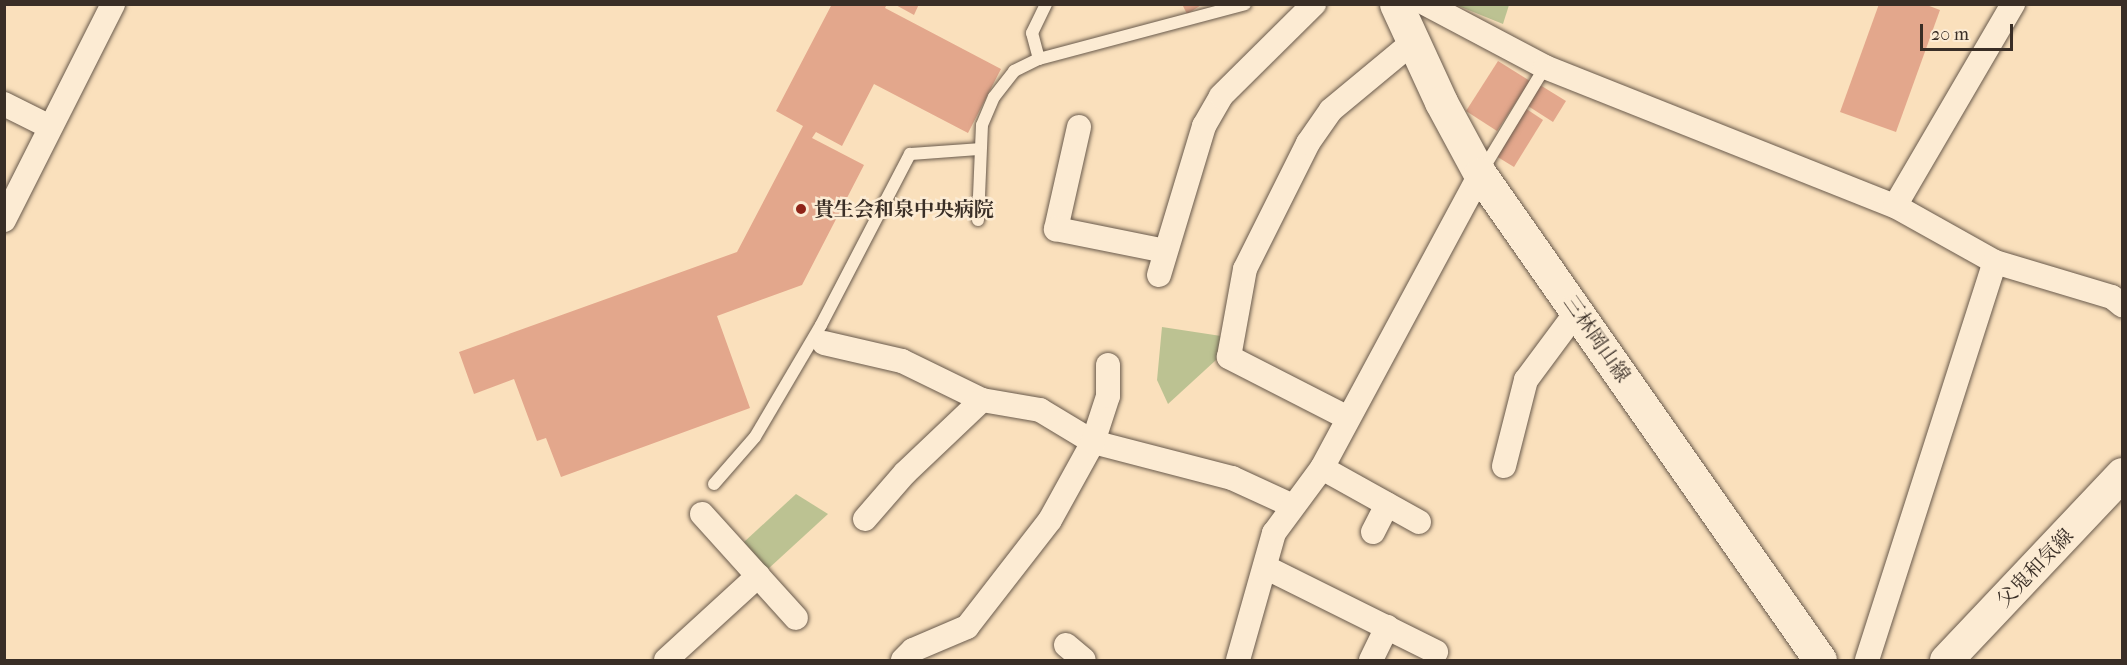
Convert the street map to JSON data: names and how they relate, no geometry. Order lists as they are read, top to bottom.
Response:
{
  "streets": {
    "main road": ["三林岡山線", "父鬼和気線"]
  },
  "places": ["貴生会和泉中央病院"],
  "scale_bar": "20 m"
}
